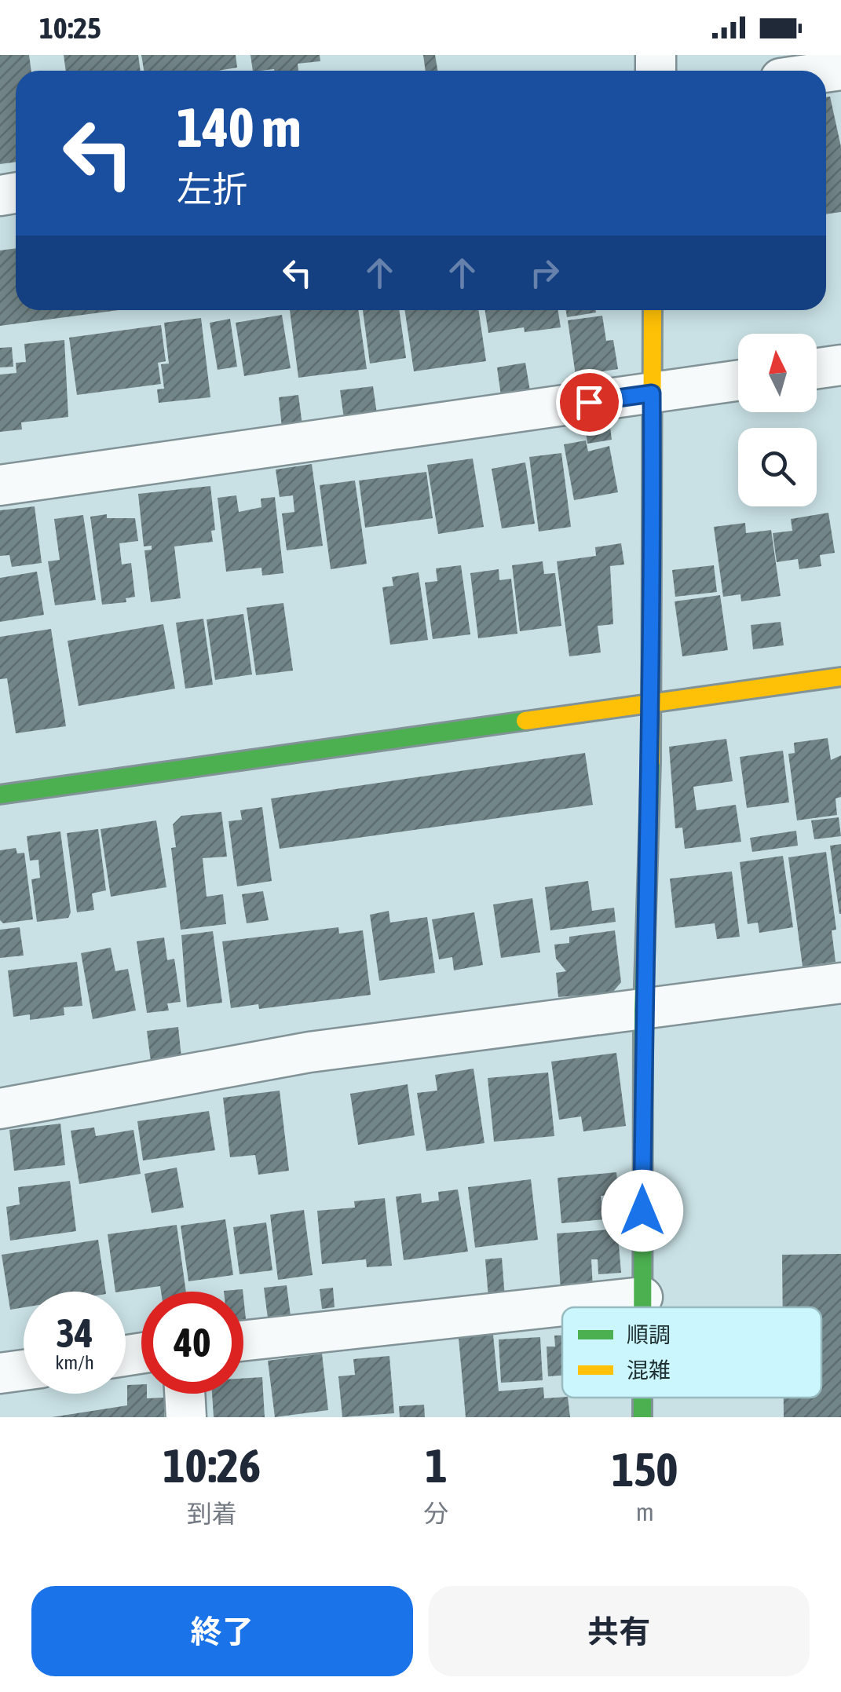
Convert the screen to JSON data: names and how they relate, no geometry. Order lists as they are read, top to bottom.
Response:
{
  "legend": ["順調", "混雑"],
  "north": "top",
  "page": {
    "status": "10:25",
    "turn": ["140 m", "左折"],
    "speed": "34 km/h",
    "limit": "40",
    "eta": [
      "10:26",
      "到着",
      "1",
      "分",
      "150",
      "m"
    ],
    "buttons": ["終了", "共有"]
  }
}
